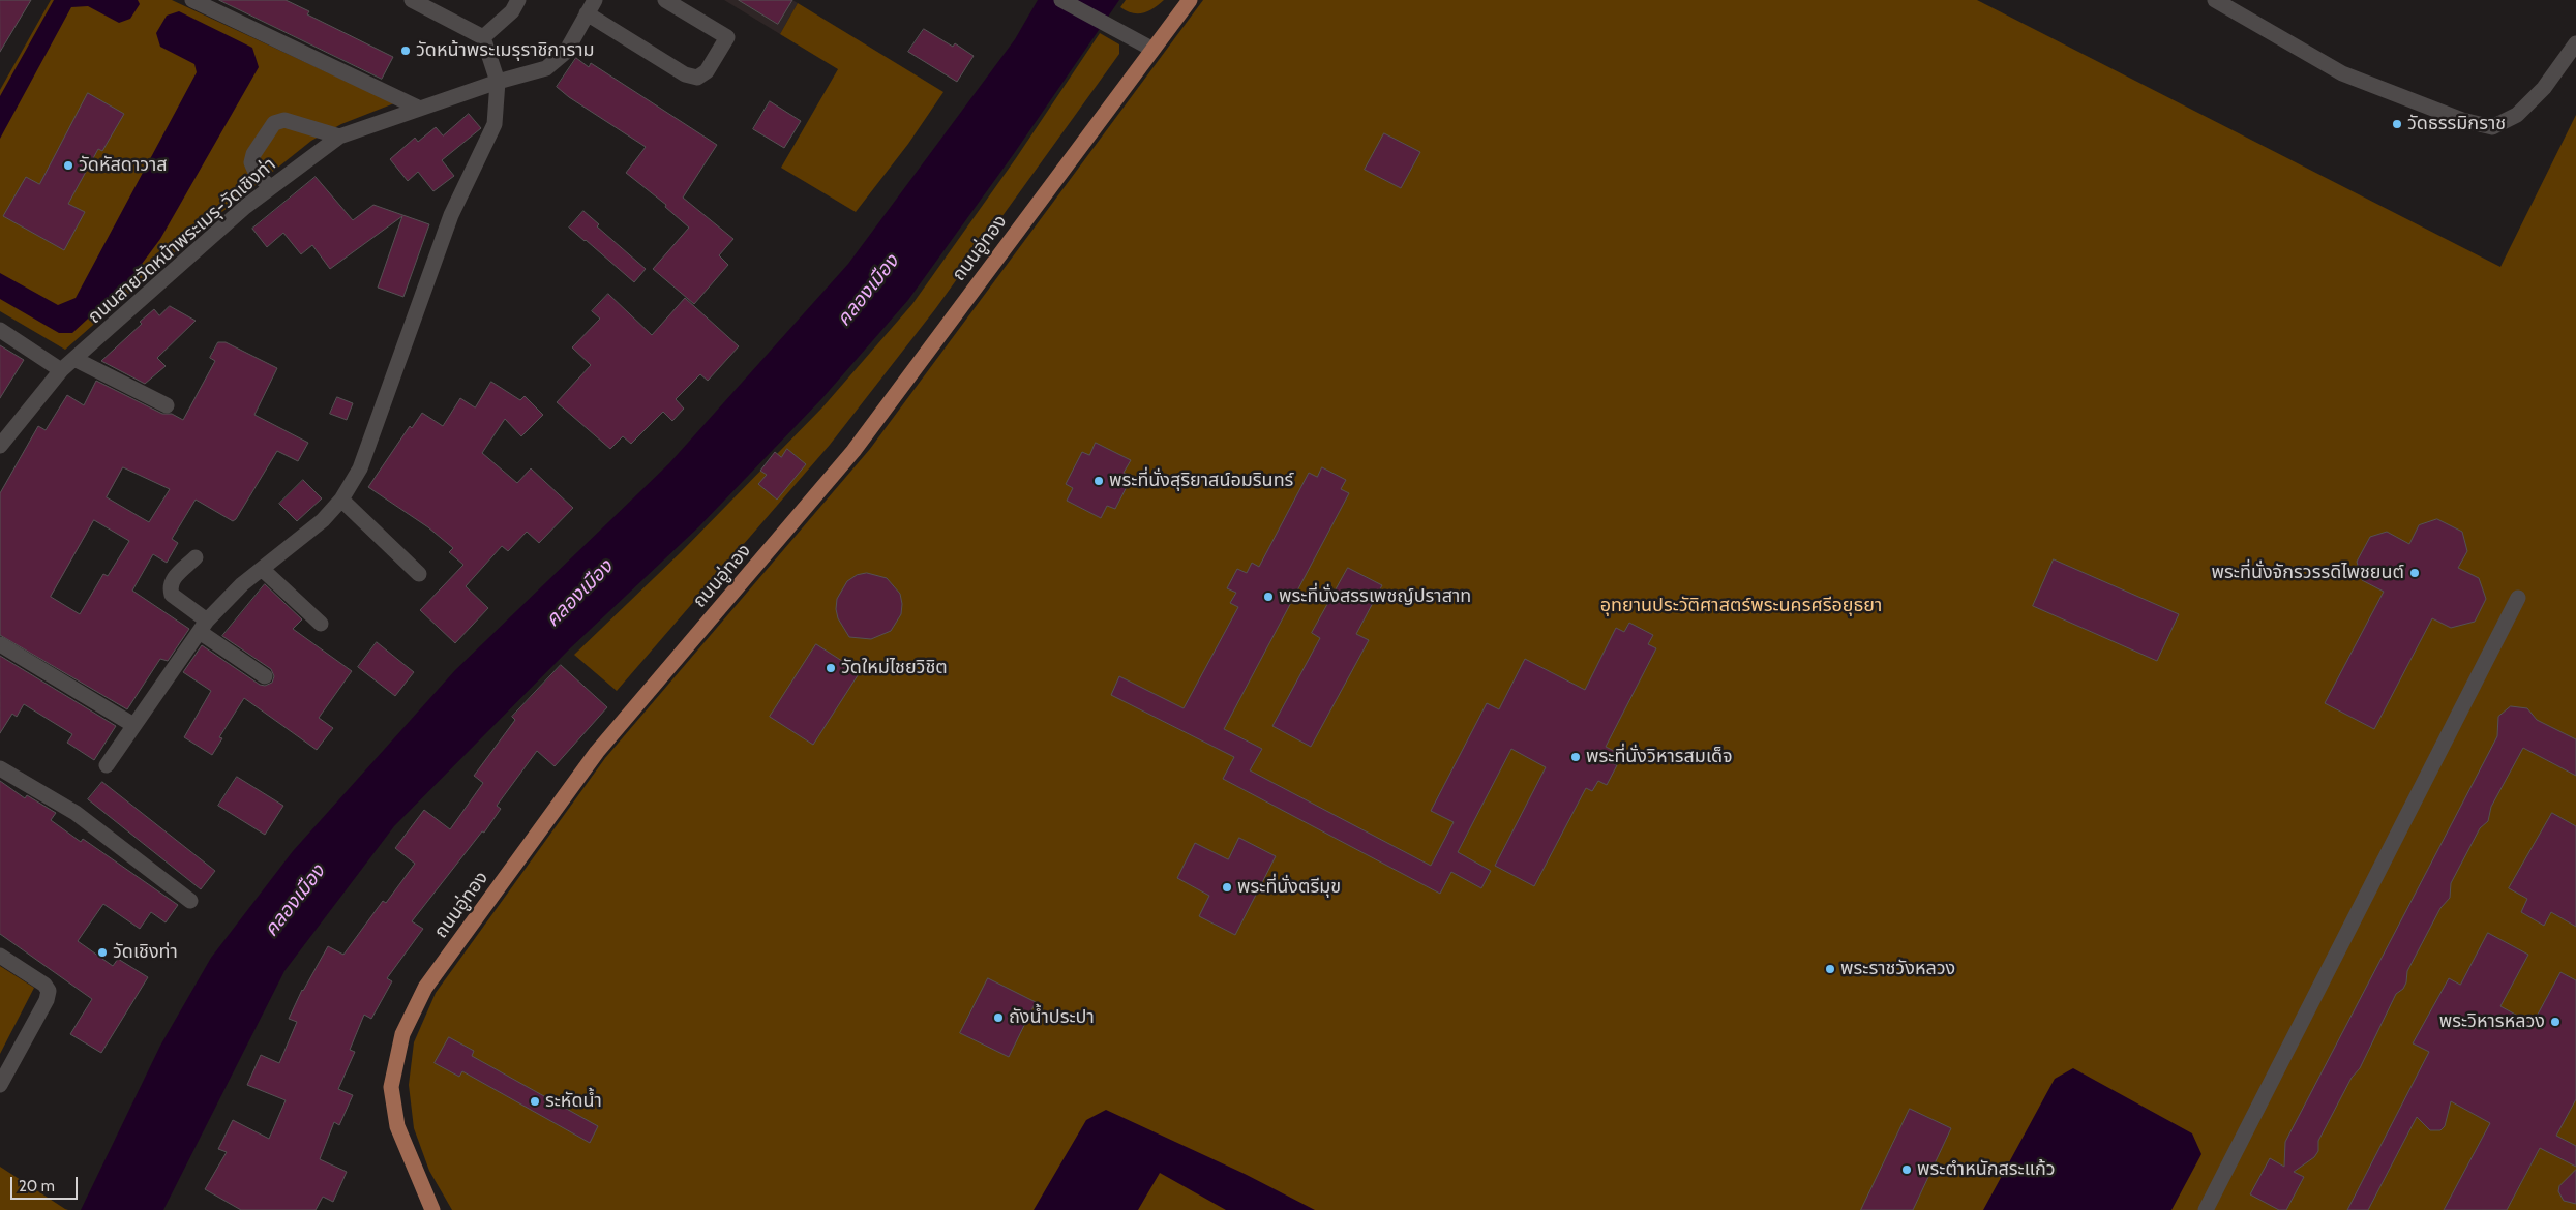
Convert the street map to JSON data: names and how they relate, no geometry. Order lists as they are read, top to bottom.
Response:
{
  "streets": {
    "main road": ["ถนนอู่ทอง"],
    "street": ["ถนนสายวัดหน้าพระเมรุ-วัดเชิงท่า"]
  },
  "water": ["คลองเมือง"],
  "parks": ["อุทยานประวัติศาสตร์พระนครศรีอยุธยา"],
  "places": [
    "วัดหน้าพระเมรุราชิการาม",
    "วัดธรรมิกราช",
    "วัดหัสดาวาส",
    "พระที่นั่งสุริยาสน์อมรินทร์",
    "พระที่นั่งจักรวรรดิไพชยนต์",
    "พระที่นั่งสรรเพชญ์ปราสาท",
    "วัดใหม่ไชยวิชิต",
    "พระที่นั่งวิหารสมเด็จ",
    "พระที่นั่งตรีมุข",
    "วัดเชิงท่า",
    "พระราชวังหลวง",
    "ถังน้ำประปา",
    "พระวิหารหลวง",
    "ระหัดน้ำ",
    "พระตำหนักสระแก้ว"
  ],
  "scale_bar": "20 m"
}
